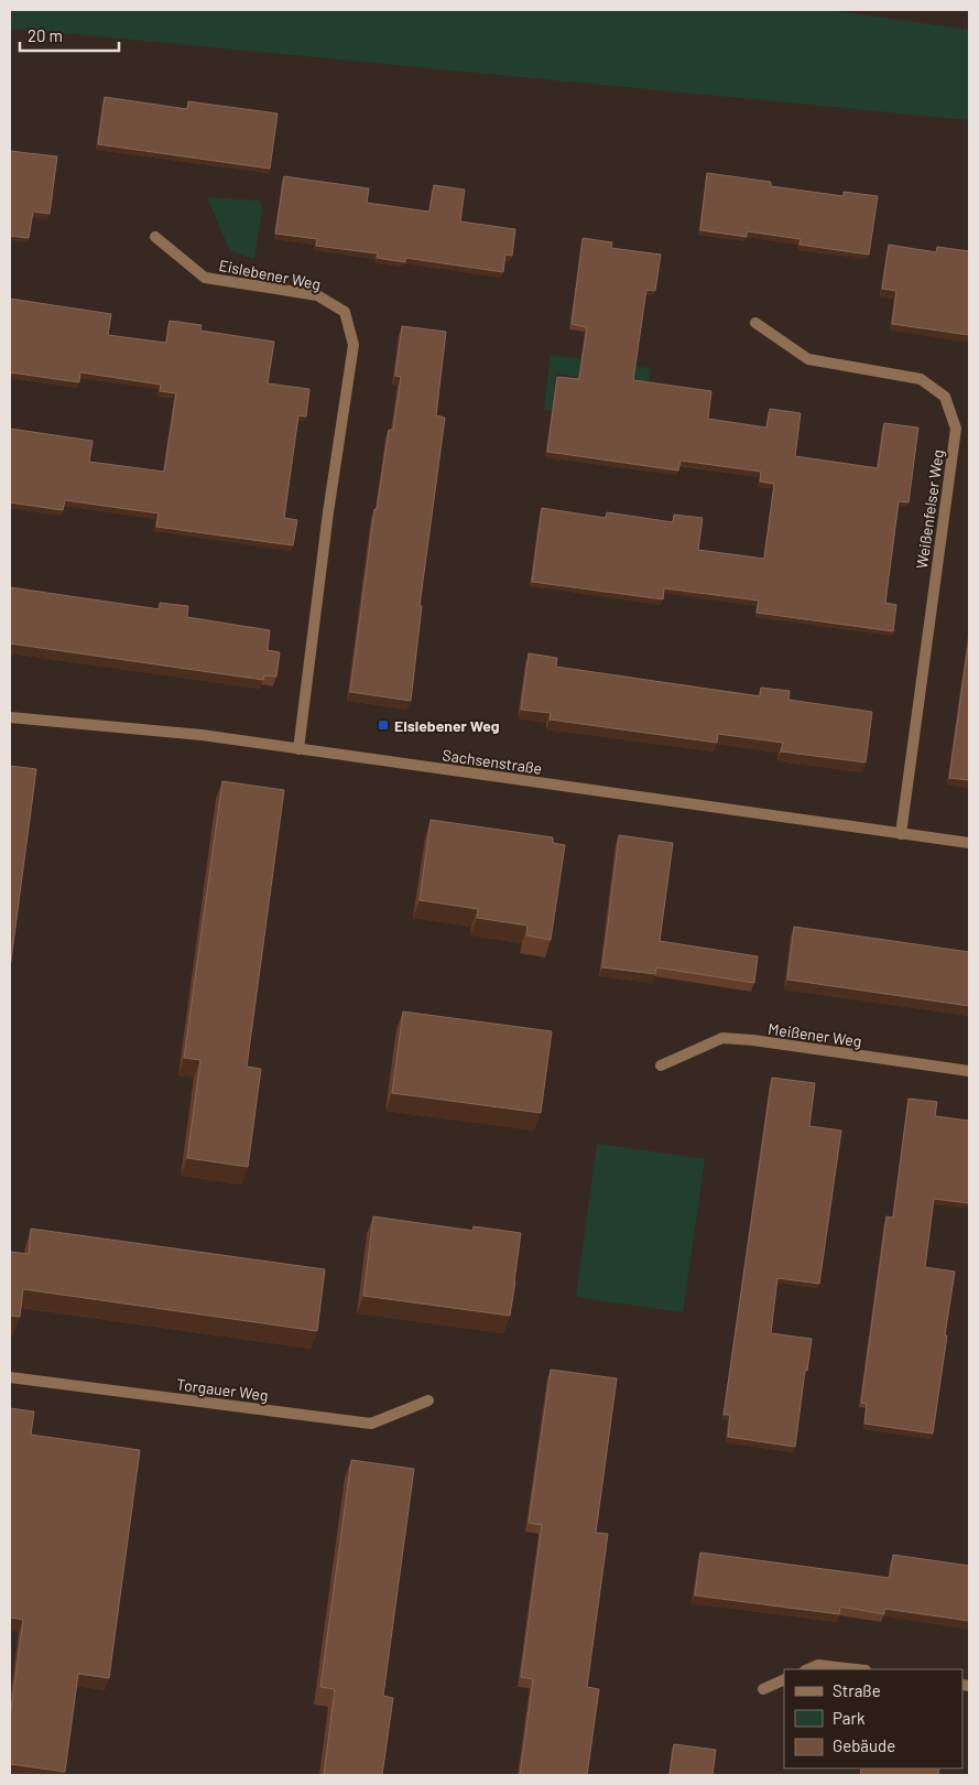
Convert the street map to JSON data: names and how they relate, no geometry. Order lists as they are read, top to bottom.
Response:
{
  "streets": {
    "street": [
      "Eislebener Weg",
      "Weißenfelser Weg",
      "Sachsenstraße",
      "Meißener Weg",
      "Torgauer Weg"
    ]
  },
  "crossings": [
    ["Eislebener Weg", "Sachsenstraße"],
    ["Weißenfelser Weg", "Sachsenstraße"]
  ],
  "places": {
    "transit": ["Eislebener Weg"]
  },
  "legend": ["Straße", "Park", "Gebäude"],
  "scale_bar": "20 m"
}
